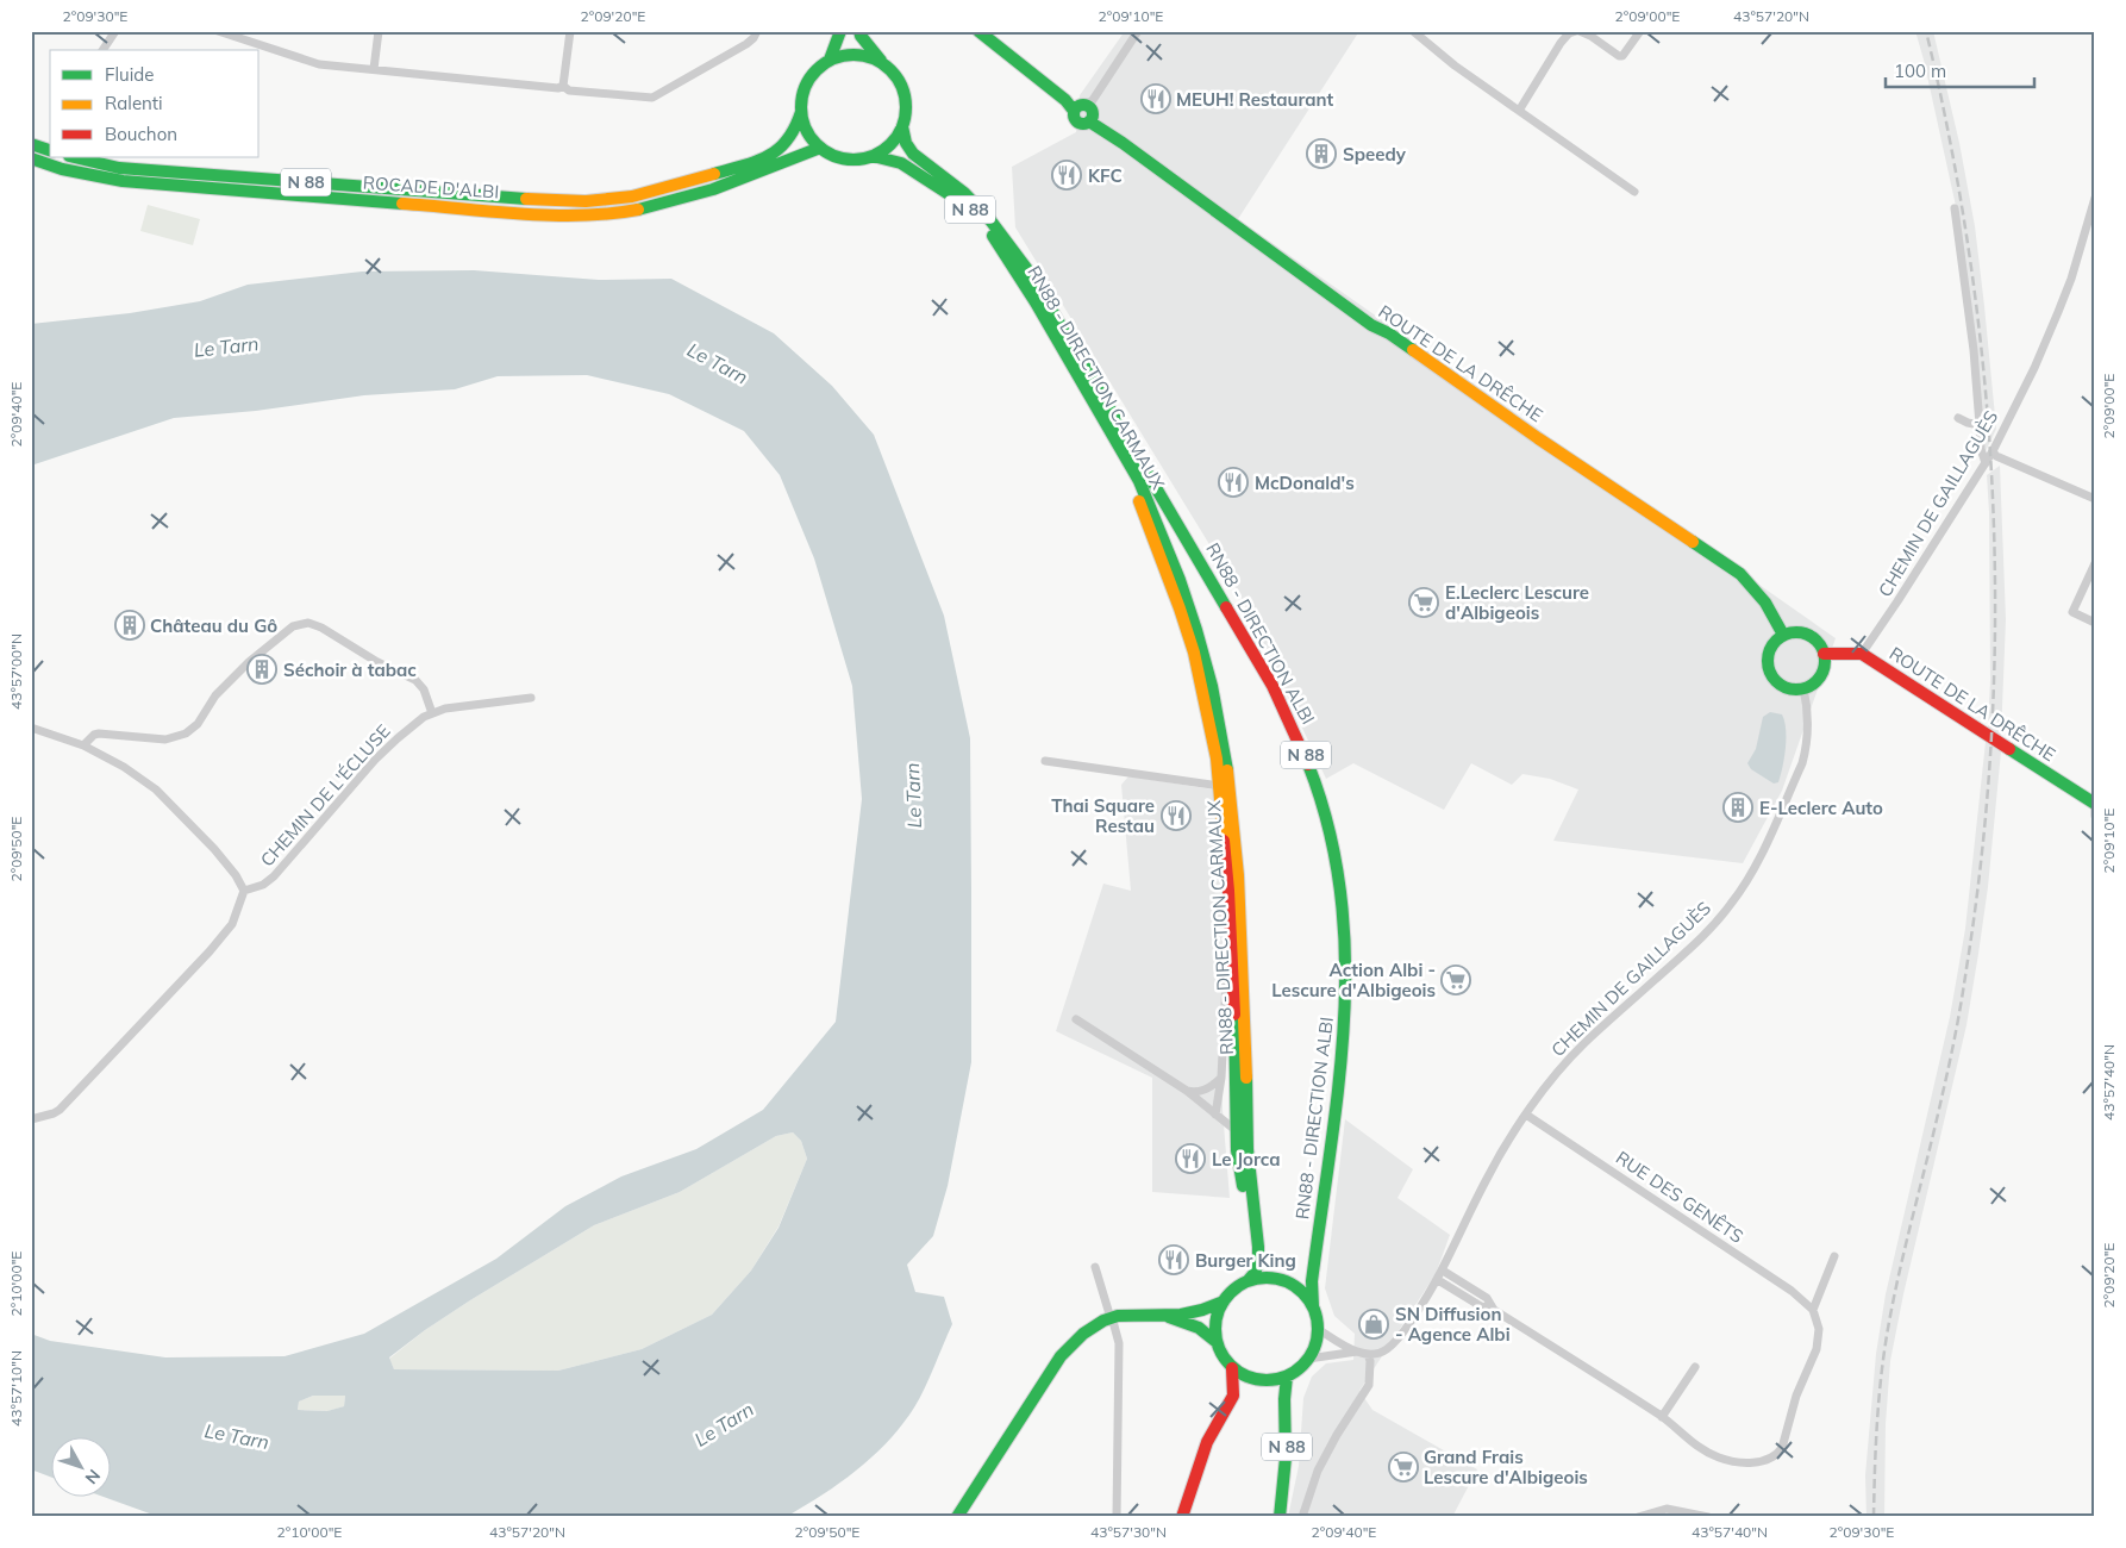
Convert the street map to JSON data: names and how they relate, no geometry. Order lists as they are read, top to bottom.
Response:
{
  "streets": {
    "main road": [
      "N 88",
      "ROCADE D'ALBI",
      "ROUTE DE LA DRÊCHE",
      "RN88 - DIRECTION CARMAUX",
      "RN88 - DIRECTION ALBI"
    ],
    "street": ["CHEMIN DE GAILLAGUÈS", "CHEMIN DE L'ÉCLUSE", "RUE DES GENÊTS"]
  },
  "crossings": [
    ["N 88", "RN88 - DIRECTION CARMAUX"],
    ["N 88", "RN88 - DIRECTION ALBI"],
    ["ROCADE D'ALBI", "RN88 - DIRECTION CARMAUX"],
    ["ROCADE D'ALBI", "RN88 - DIRECTION ALBI"],
    ["ROUTE DE LA DRÊCHE", "CHEMIN DE GAILLAGUÈS"],
    ["RN88 - DIRECTION CARMAUX", "RN88 - DIRECTION ALBI"],
    ["CHEMIN DE GAILLAGUÈS", "RUE DES GENÊTS"]
  ],
  "water": ["Le Tarn"],
  "places": {
    "restaurant": [
      "MEUH! Restaurant",
      "KFC",
      "McDonald's",
      "Thai Square Restau",
      "Le Jorca",
      "Burger King"
    ],
    "building": [
      "Speedy",
      "Château du Gô",
      "Séchoir à tabac",
      "E-Leclerc Auto"
    ],
    "supermarket": ["E.Leclerc Lescure d'Albigeois", "Action Albi - Lescure d'Albigeois", "Grand Frais Lescure d'Albigeois"],
    "shop": ["SN Diffusion - Agence Albi"]
  },
  "legend": ["Fluide", "Ralenti", "Bouchon"],
  "scale_bar": "100 m",
  "north": "bottom right",
  "coordinates": [
    "2°09'30\"E",
    "2°09'20\"E",
    "2°09'10\"E",
    "2°09'00\"E",
    "43°57'20\"N",
    "2°09'40\"E",
    "43°57'00\"N",
    "2°09'50\"E",
    "43°57'40\"N",
    "2°10'00\"E",
    "43°57'10\"N",
    "43°57'30\"N"
  ]
}
